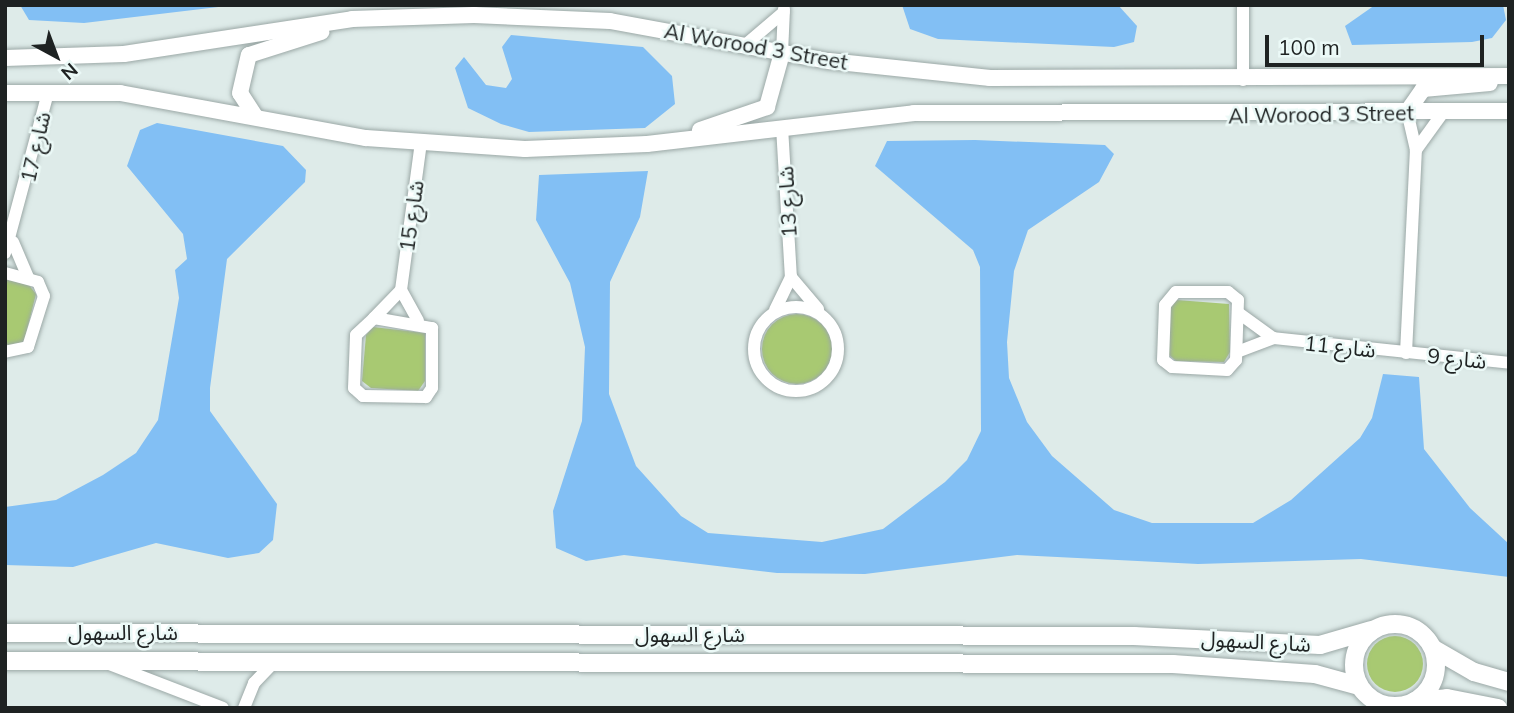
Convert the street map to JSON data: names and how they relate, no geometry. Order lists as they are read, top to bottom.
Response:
{
  "streets": {
    "main road": ["شارع السهول"],
    "street": [
      "Al Worood 3 Street",
      "شارع 17",
      "شارع 13",
      "شارع 15",
      "شارع 11",
      "شارع 9"
    ]
  },
  "crossings": [
    ["Al Worood 3 Street", "شارع 17"],
    ["Al Worood 3 Street", "شارع 13"],
    ["Al Worood 3 Street", "شارع 15"],
    ["شارع 11", "شارع 9"]
  ],
  "scale_bar": "100 m",
  "north": "bottom right"
}
